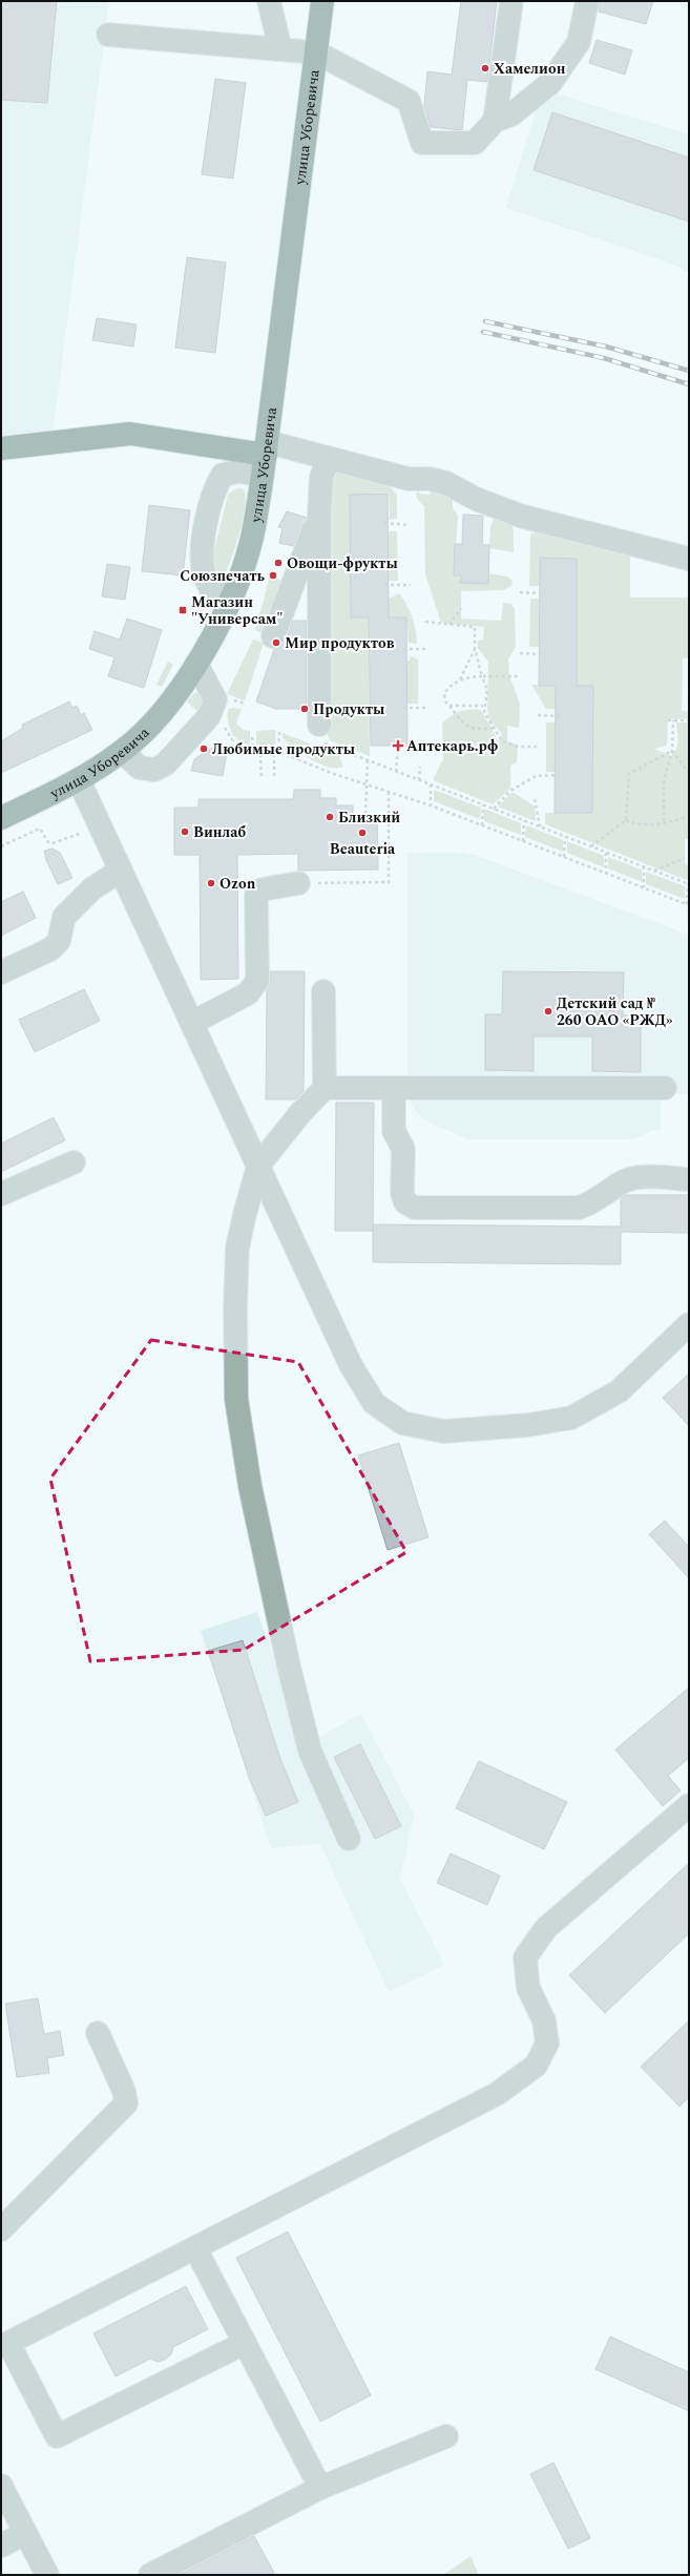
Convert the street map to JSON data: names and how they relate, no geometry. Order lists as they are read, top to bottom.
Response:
{
  "streets": {
    "main road": ["улица Уборевича"]
  },
  "places": {
    "other": [
      "Хамелион",
      "Овощи-фрукты",
      "Союзпечать",
      "Мир продуктов",
      "Продукты",
      "Любимые продукты",
      "Близкий",
      "Винлаб",
      "Beauteria",
      "Ozon",
      "Детский сад № 260 ОАО «РЖД»"
    ],
    "transit": ["Магазин \"Универсам\""],
    "health": ["Аптекарь.рф"]
  }
}
